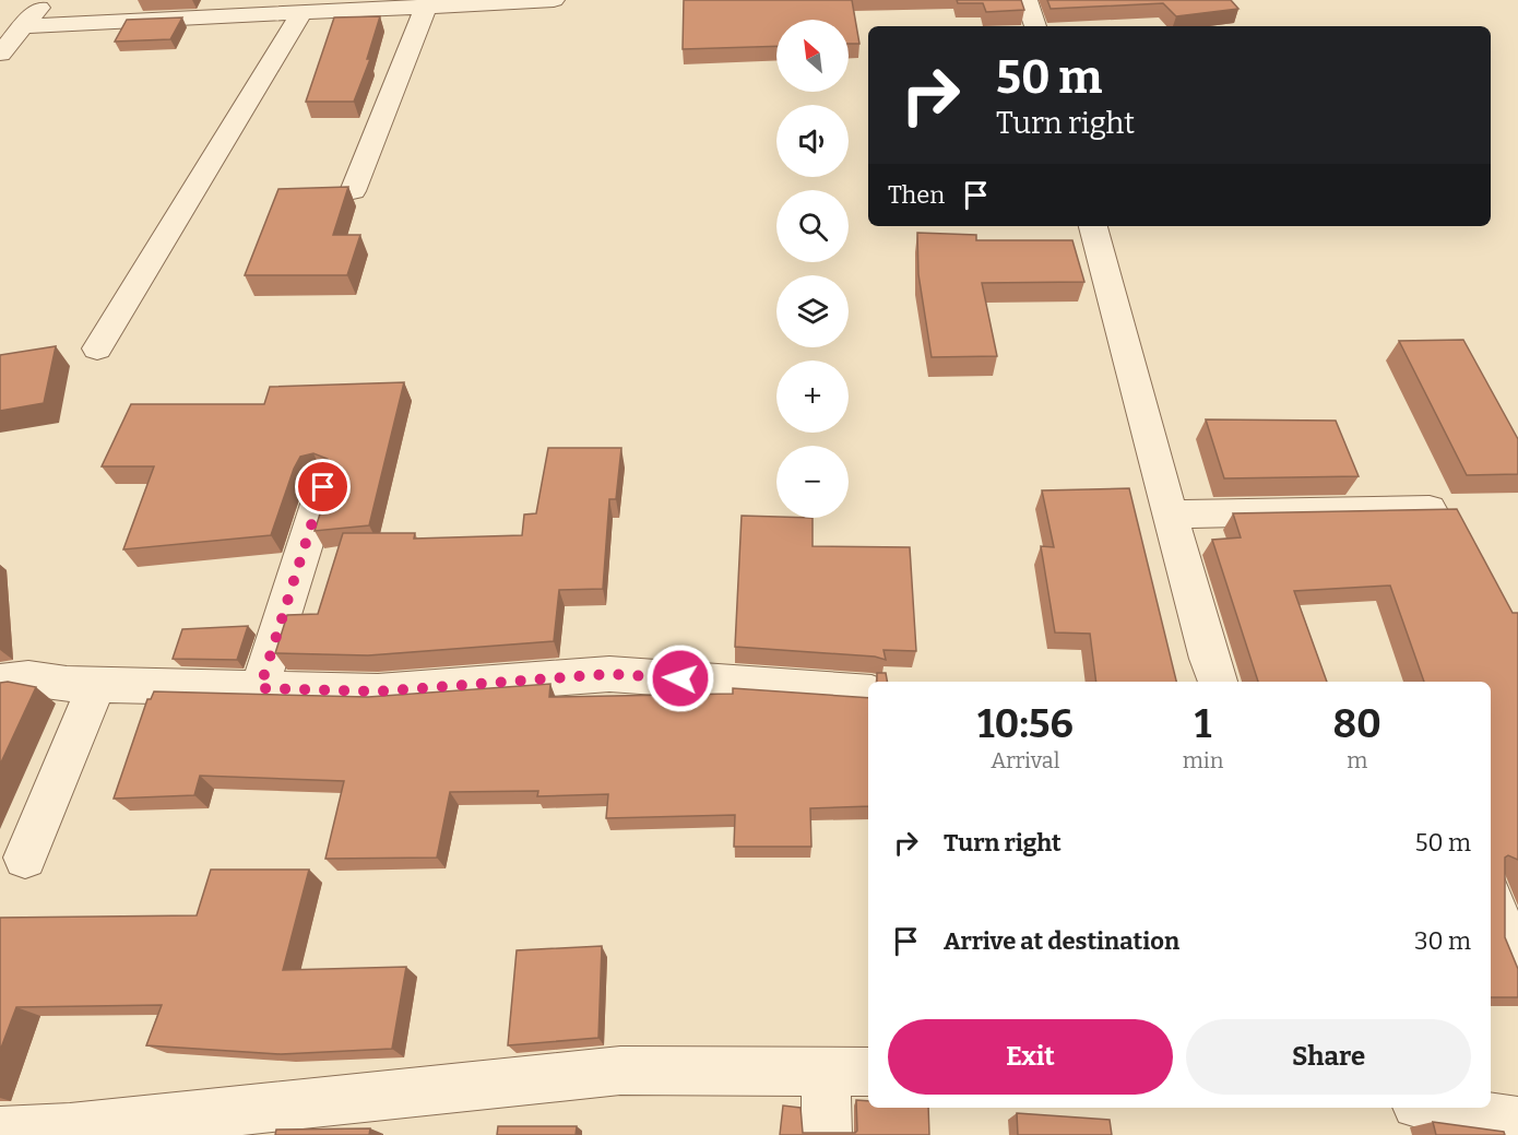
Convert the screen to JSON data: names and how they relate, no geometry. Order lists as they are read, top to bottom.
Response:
{
  "north": "top left",
  "page": {
    "map_buttons": ["+", "−"],
    "turn": ["50 m", "Turn right"],
    "then": "Then",
    "eta": [
      "10:56",
      "Arrival",
      "1",
      "min",
      "80",
      "m"
    ],
    "list": [
      {
        "name": "Turn right",
        "value": "50 m"
      },
      {
        "name": "Arrive at destination",
        "value": "30 m"
      }
    ],
    "buttons": ["Exit", "Share"]
  }
}
